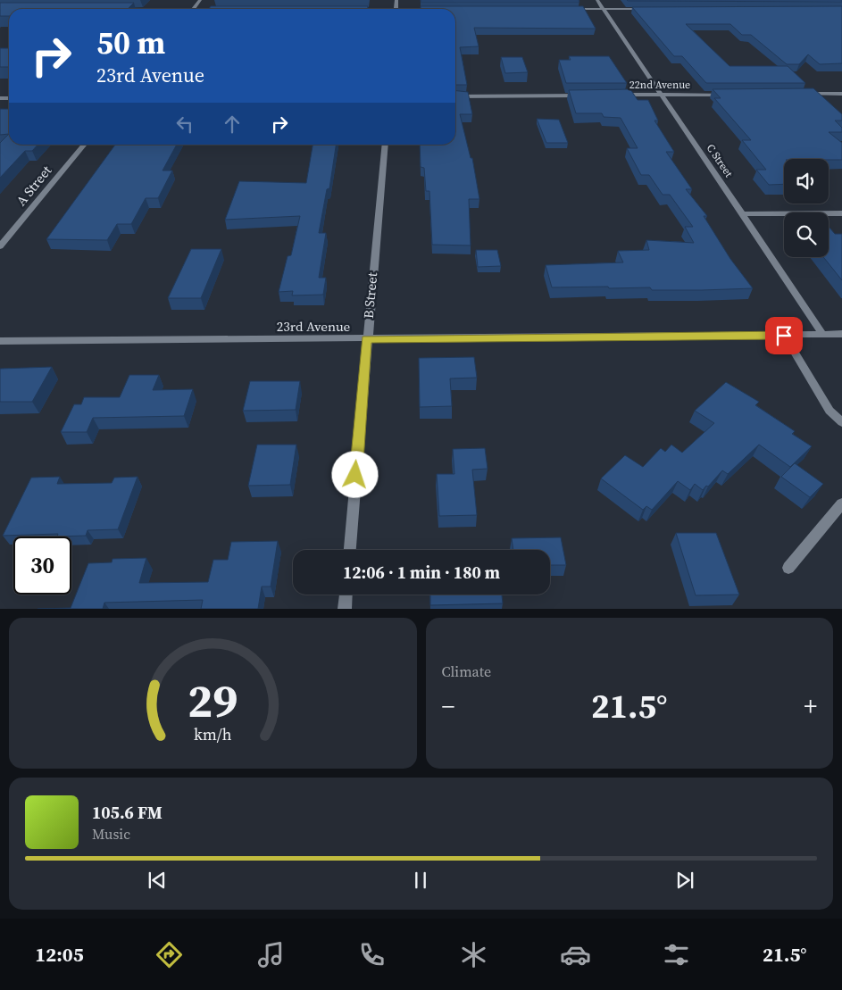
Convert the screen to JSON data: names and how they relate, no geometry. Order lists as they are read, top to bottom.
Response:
{
  "streets": {
    "street": [
      "22nd Avenue",
      "C Street",
      "A Street",
      "B Street",
      "23rd Avenue"
    ]
  },
  "crossings": [
    ["22nd Avenue", "C Street"],
    ["C Street", "23rd Avenue"],
    ["B Street", "23rd Avenue"]
  ],
  "page": {
    "turn": ["50 m", "23rd Avenue"],
    "limit": "30",
    "trip": "12:06 · 1 min · 180 m",
    "tile": "Climate",
    "heat": ["−", "21.5°", "+"],
    "song": ["105.6 FM", "Music"],
    "tabs": ["12:05", "21.5°"],
    "gauge": ["29", "km/h"]
  }
}
